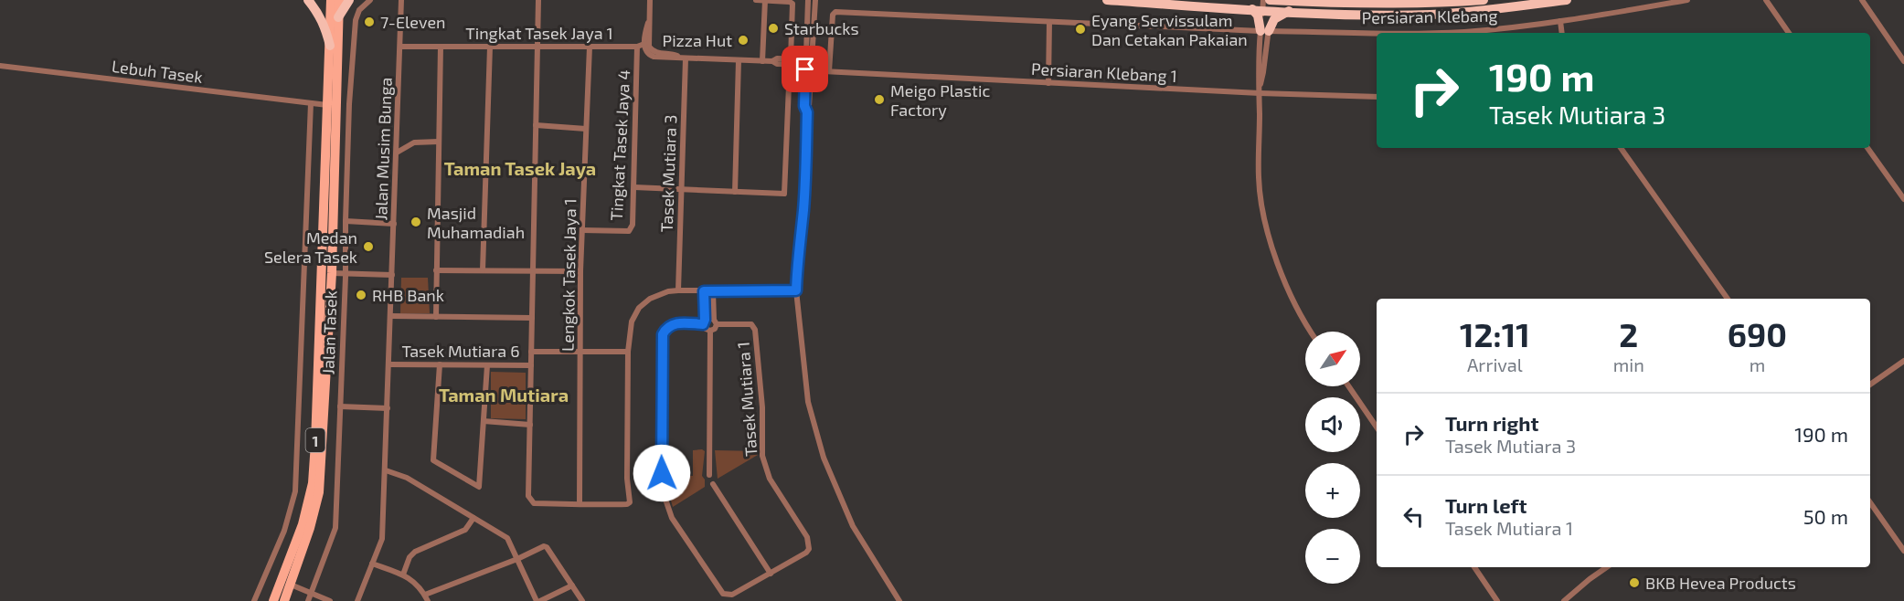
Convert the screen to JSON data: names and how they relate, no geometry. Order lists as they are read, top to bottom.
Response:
{
  "streets": {
    "main road": ["1"],
    "street": [
      "Persiaran Klebang",
      "Tingkat Tasek Jaya 1",
      "Lebuh Tasek",
      "Persiaran Klebang 1",
      "Tingkat Tasek Jaya 4",
      "Jalan Musim Bunga",
      "Tasek Mutiara 3",
      "Lengkok Tasek Jaya 1",
      "Jalan Tasek",
      "Tasek Mutiara 6",
      "Tasek Mutiara 1"
    ]
  },
  "crossings": [
    ["Persiaran Klebang", "Persiaran Klebang 1"],
    ["Tingkat Tasek Jaya 1", "Tingkat Tasek Jaya 4"],
    ["Tingkat Tasek Jaya 1", "Jalan Musim Bunga"],
    ["Tingkat Tasek Jaya 1", "Lengkok Tasek Jaya 1"],
    ["Lebuh Tasek", "Jalan Tasek"],
    ["Lebuh Tasek", "1"],
    ["Tingkat Tasek Jaya 4", "Lengkok Tasek Jaya 1"],
    ["Jalan Musim Bunga", "Tasek Mutiara 6"]
  ],
  "districts": ["Taman Tasek Jaya", "Taman Mutiara"],
  "places": [
    "7-Eleven",
    "Starbucks",
    "Eyang Servissulam Dan Cetakan Pakaian",
    "Pizza Hut",
    "Meigo Plastic Factory",
    "Masjid Muhamadiah",
    "Medan Selera Tasek",
    "RHB Bank",
    "BKB Hevea Products"
  ],
  "north": "top right",
  "page": {
    "turn": ["190 m", "Tasek Mutiara 3"],
    "eta": [
      "12:11",
      "Arrival",
      "2",
      "min",
      "690",
      "m"
    ],
    "map_buttons": ["+", "−"],
    "list": [
      {
        "name": "Turn right",
        "note": "Tasek Mutiara 3",
        "value": "190 m"
      },
      {
        "name": "Turn left",
        "note": "Tasek Mutiara 1",
        "value": "50 m"
      }
    ]
  }
}
